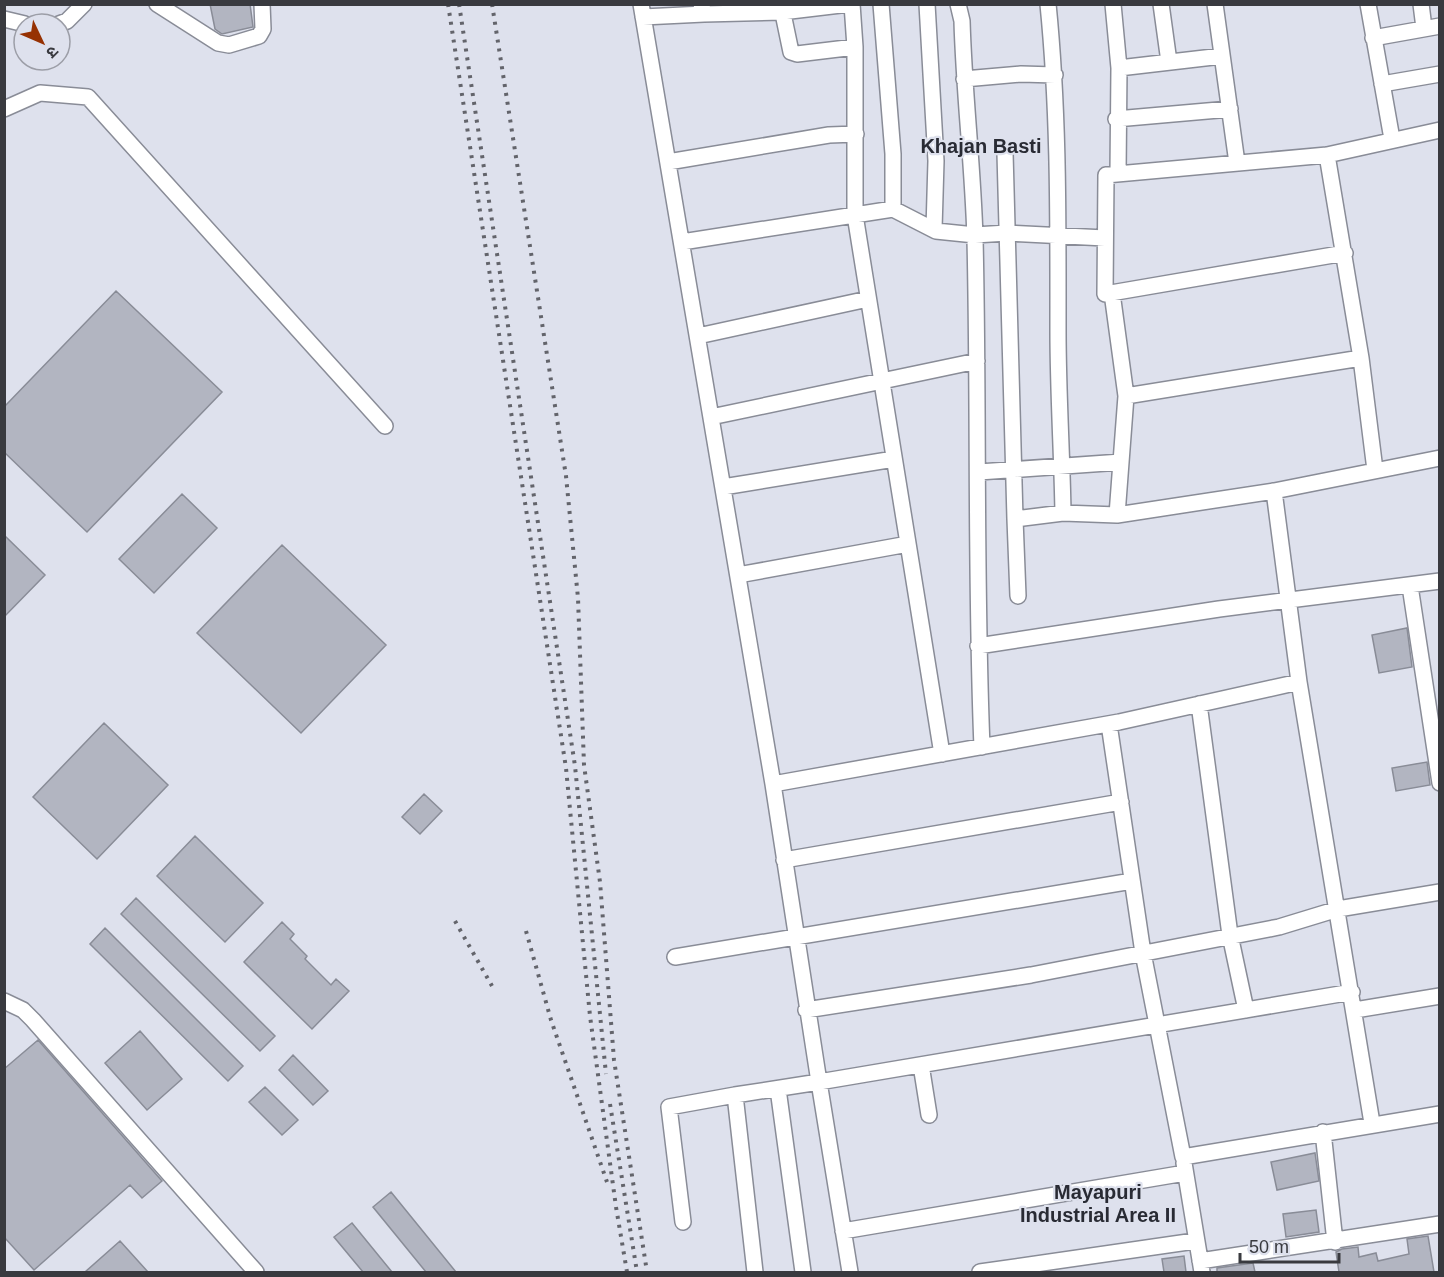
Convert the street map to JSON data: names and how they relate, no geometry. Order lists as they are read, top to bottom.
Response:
{
  "districts": ["Khajan Basti", "Mayapuri Industrial Area II"],
  "scale_bar": "50 m",
  "north": "bottom right"
}
